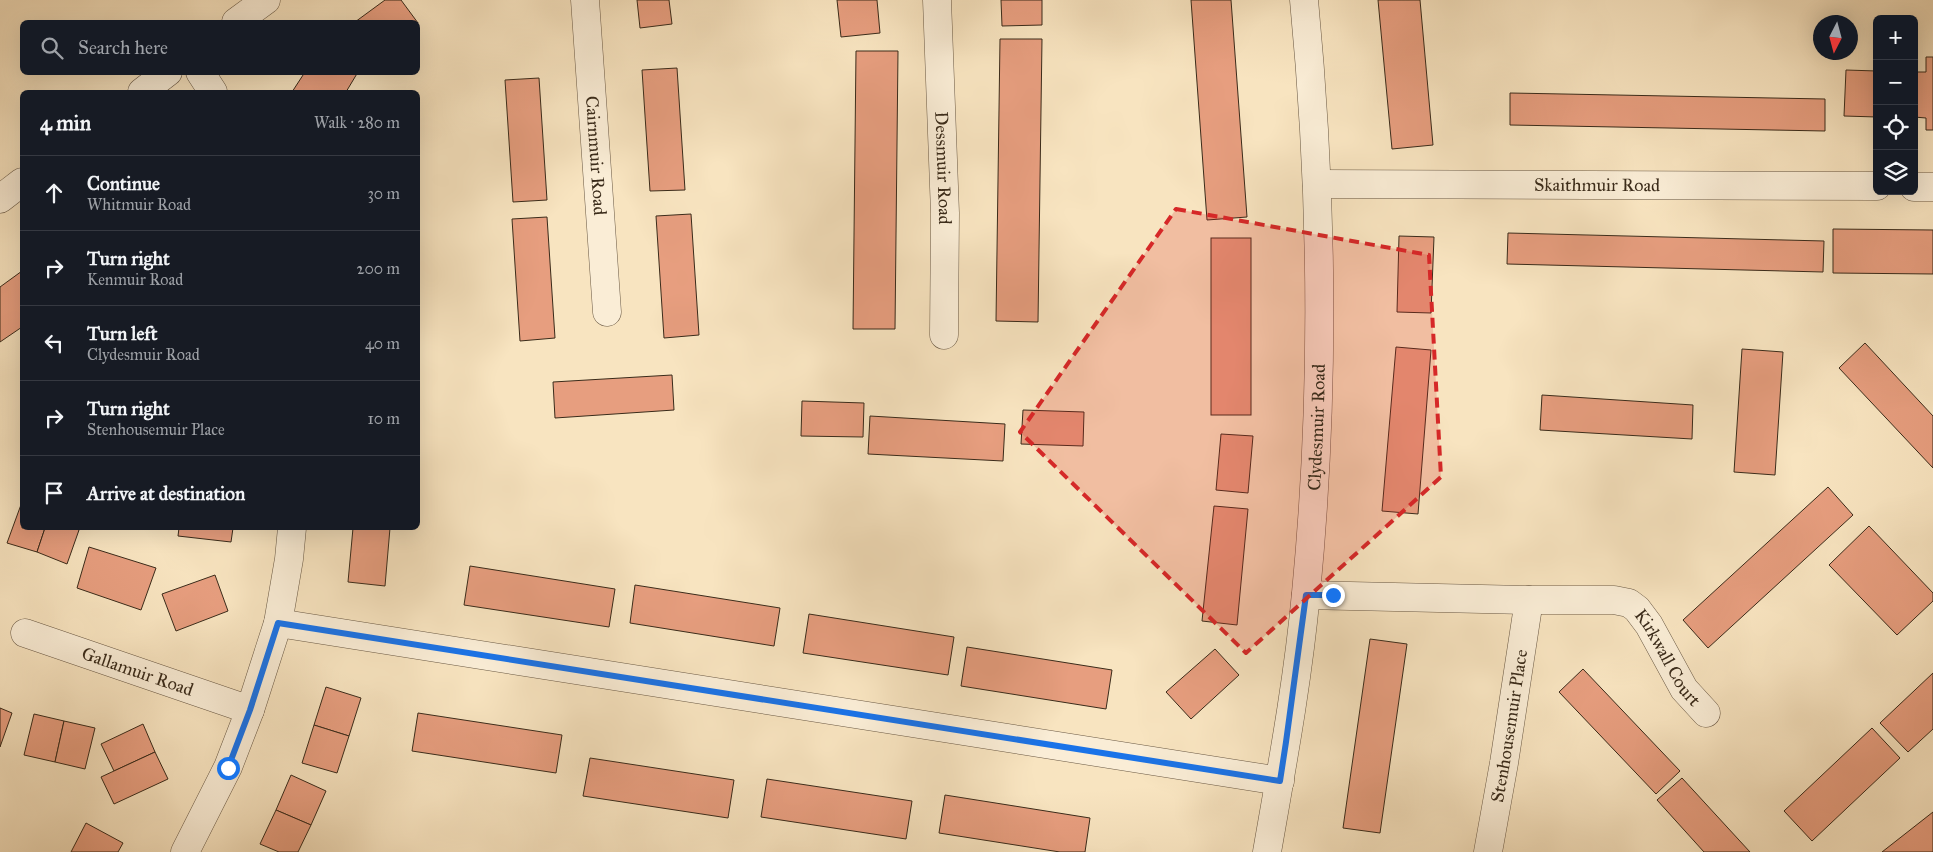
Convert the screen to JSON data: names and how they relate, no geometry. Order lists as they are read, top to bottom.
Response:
{
  "streets": {
    "street": [
      "Cairnmuir Road",
      "Dessmuir Road",
      "Skaithmuir Road",
      "Clydesmuir Road",
      "Kirkwall Court",
      "Gallamuir Road",
      "Stenhousemuir Place"
    ]
  },
  "crossings": [
    ["Skaithmuir Road", "Clydesmuir Road"],
    ["Kirkwall Court", "Stenhousemuir Place"]
  ],
  "north": "bottom",
  "page": {
    "map_buttons": ["+", "−"],
    "search": "Search here",
    "heading": ["4 min", "Walk · 280 m"],
    "list": [
      ["Continue", "Whitmuir Road", "30 m"],
      ["Turn right", "Kenmuir Road", "200 m"],
      ["Turn left", "Clydesmuir Road", "40 m"],
      ["Turn right", "Stenhousemuir Place", "10 m"],
      "Arrive at destination"
    ]
  }
}
